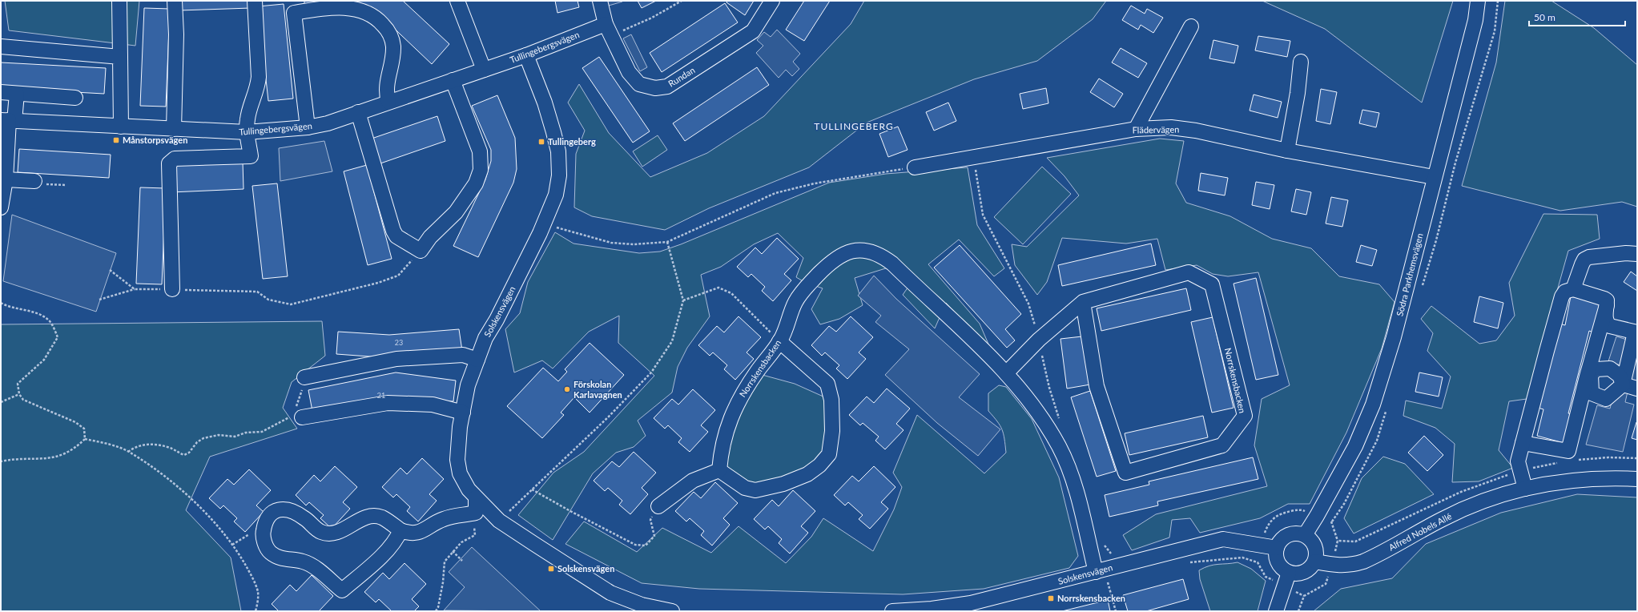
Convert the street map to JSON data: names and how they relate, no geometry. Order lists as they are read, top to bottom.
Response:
{
  "streets": {
    "street": [
      "Tullingebergsvägen",
      "Rundan",
      "Flädervägen",
      "Södra Parkhemsvägen",
      "Solskensvägen",
      "Norrskensbacken",
      "Alfred Nobels Allé"
    ]
  },
  "crossings": [
    ["Tullingebergsvägen", "Rundan"],
    ["Tullingebergsvägen", "Solskensvägen"],
    ["Flädervägen", "Södra Parkhemsvägen"],
    ["Södra Parkhemsvägen", "Solskensvägen"],
    ["Södra Parkhemsvägen", "Alfred Nobels Allé"],
    ["Solskensvägen", "Norrskensbacken"],
    ["Solskensvägen", "Alfred Nobels Allé"]
  ],
  "districts": ["TULLINGEBERG"],
  "places": {
    "transit": [
      "Månstorpsvägen",
      "Tullingeberg",
      "Solskensvägen",
      "Norrskensbacken"
    ],
    "other": ["Förskolan Karlavagnen"]
  },
  "house_numbers": ["23", "21"],
  "scale_bar": "50 m"
}
